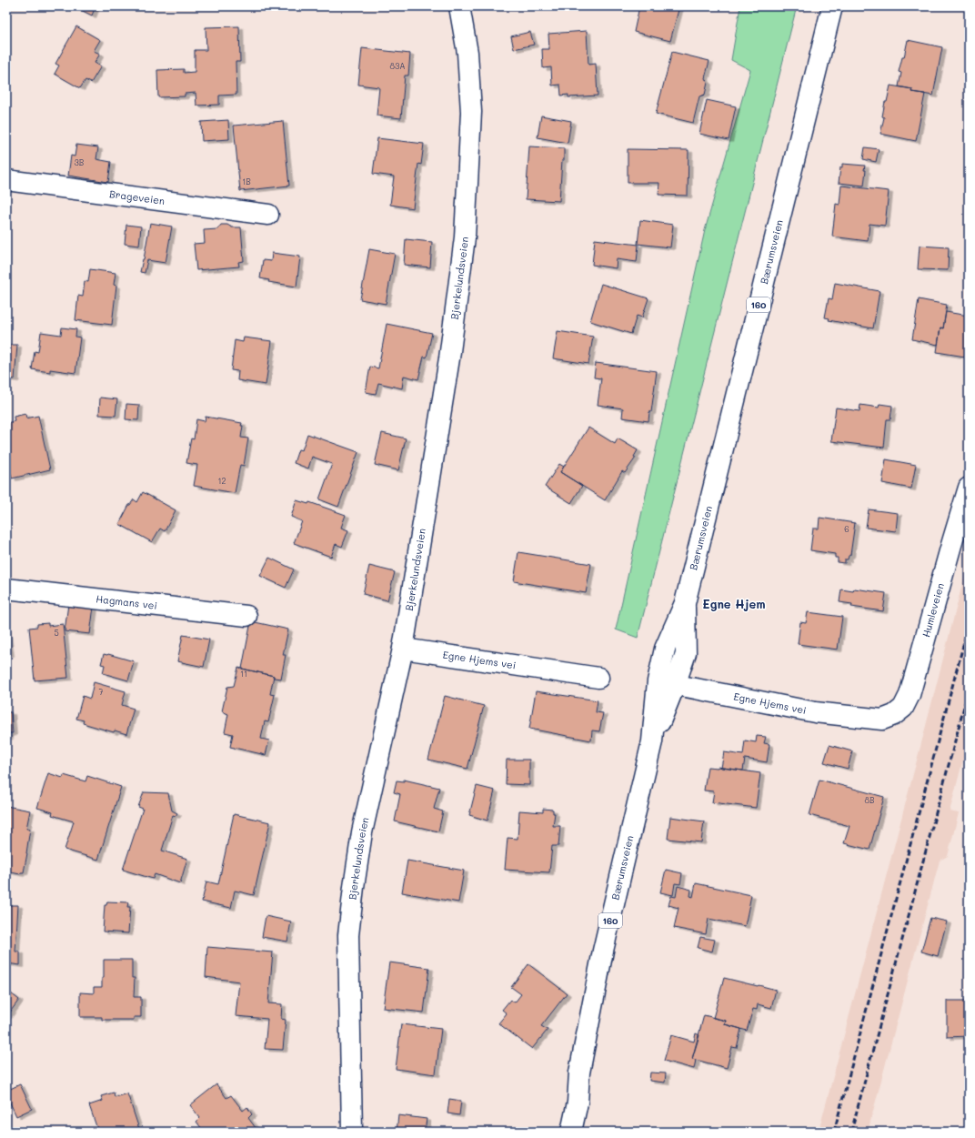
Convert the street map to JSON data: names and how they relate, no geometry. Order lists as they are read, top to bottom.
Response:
{
  "streets": {
    "street": [
      "Brageveien",
      "Bærumsveien",
      "Bjerkelundsveien",
      "160",
      "Hagmans vei",
      "Humleveien",
      "Egne Hjems vei"
    ]
  },
  "crossings": [
    ["Bærumsveien", "Egne Hjems vei"],
    ["Bjerkelundsveien", "Egne Hjems vei"],
    ["Humleveien", "Egne Hjems vei"]
  ],
  "districts": ["Egne Hjem"],
  "house_numbers": [
    "83A",
    "3B",
    "1B",
    "12",
    "6",
    "5",
    "11",
    "7",
    "8B"
  ]
}
